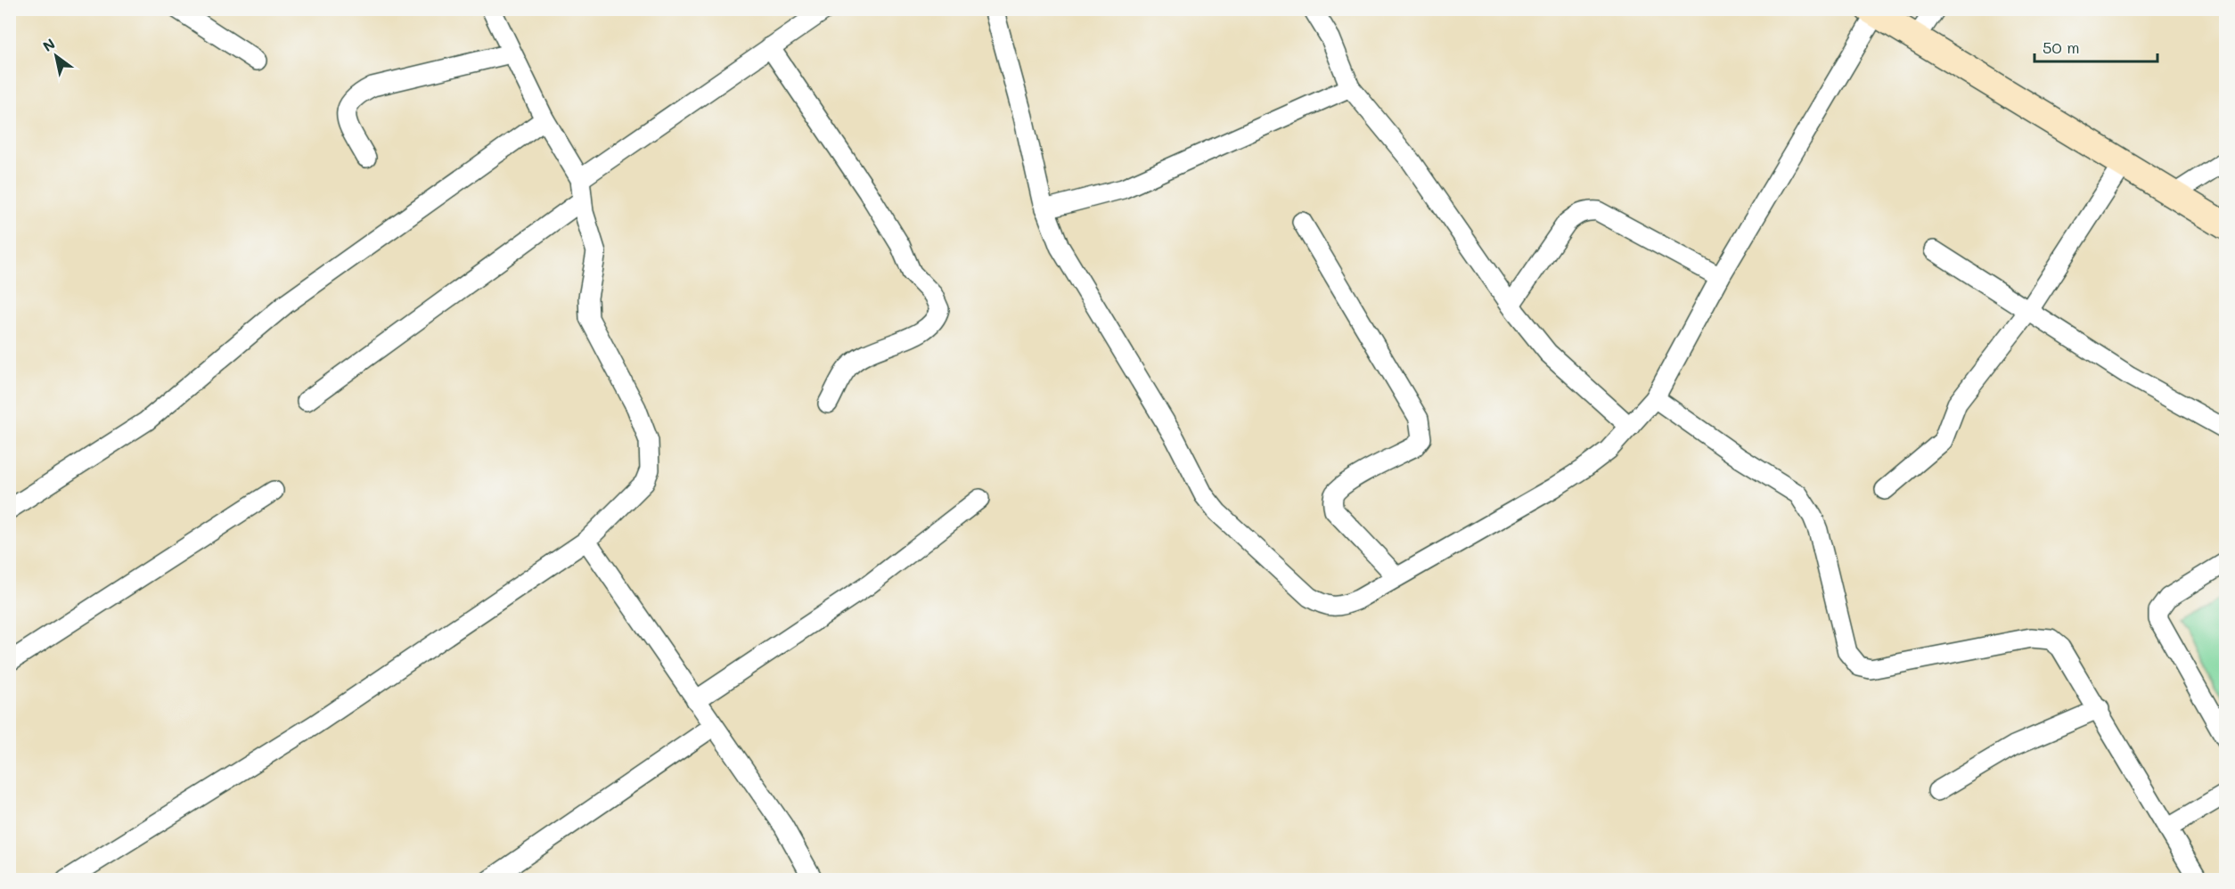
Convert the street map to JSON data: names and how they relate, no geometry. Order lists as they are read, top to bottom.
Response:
{
  "scale_bar": "50 m",
  "north": "top left"
}
